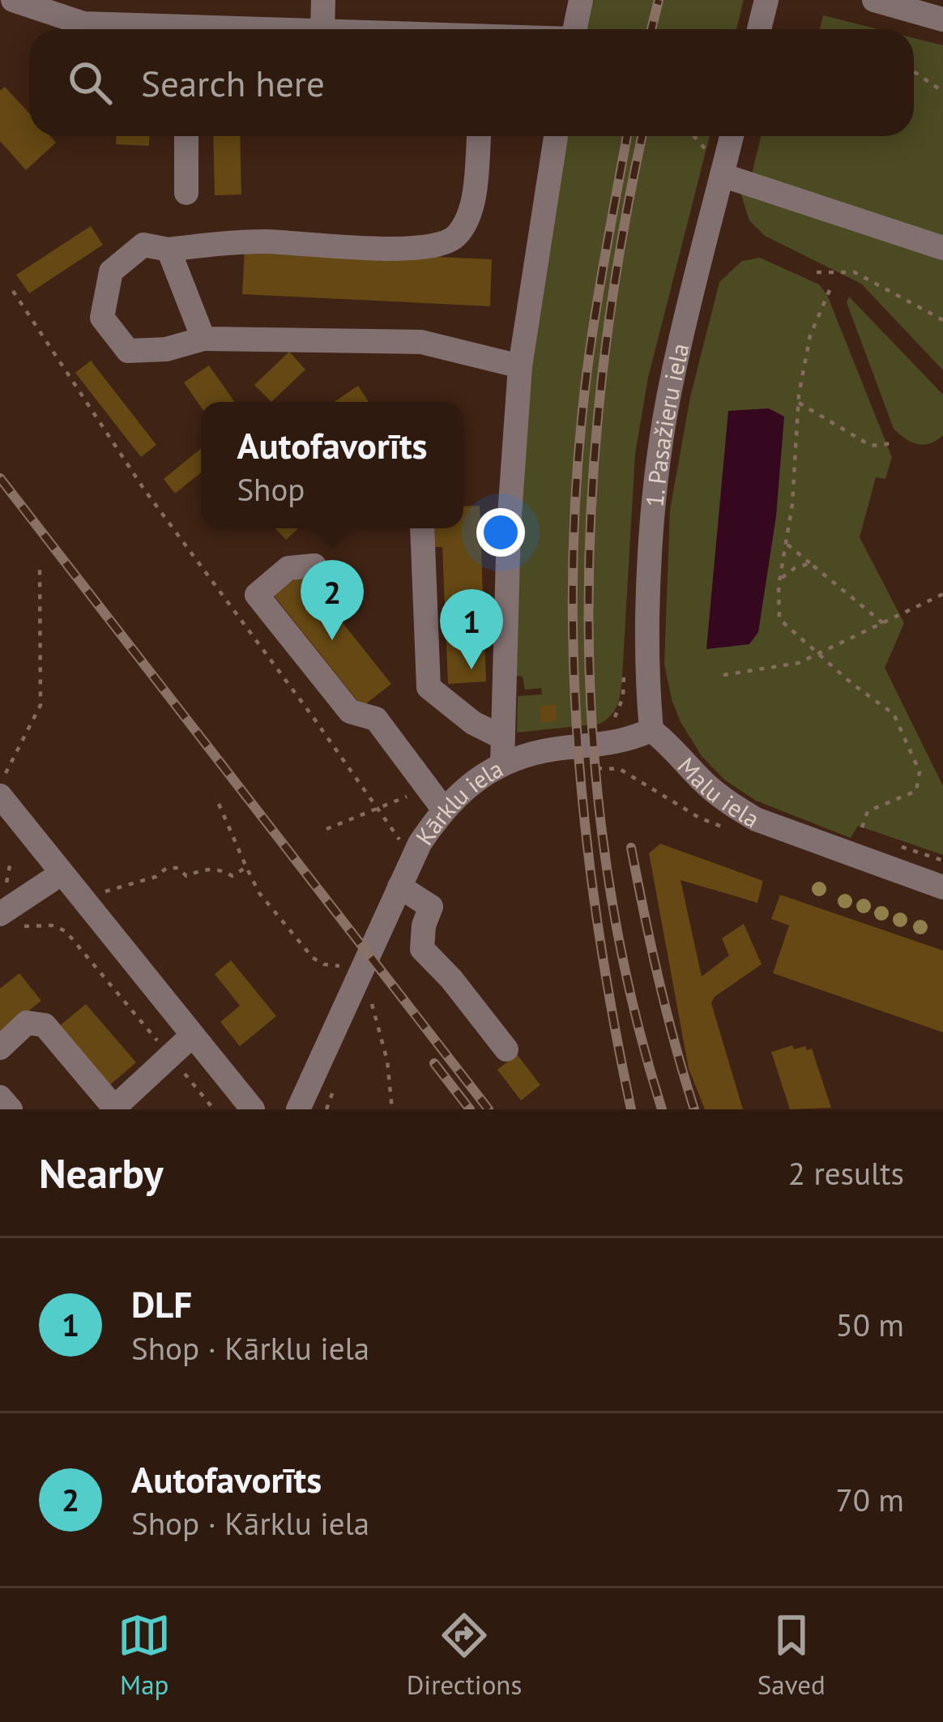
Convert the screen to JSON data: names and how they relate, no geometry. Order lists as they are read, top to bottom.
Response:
{
  "streets": {
    "street": ["1. Pasažieru iela", "Malu iela", "Kārklu iela"]
  },
  "crossings": [
    ["1. Pasažieru iela", "Malu iela"]
  ],
  "page": {
    "search": "Search here",
    "popup": ["Autofavorīts", "Shop"],
    "pins": ["2", "1"],
    "heading": ["Nearby", "2 results"],
    "list": [
      {
        "mark": "1",
        "name": "DLF",
        "note": "Shop · Kārklu iela",
        "value": "50 m"
      },
      {
        "mark": "2",
        "name": "Autofavorīts",
        "note": "Shop · Kārklu iela",
        "value": "70 m"
      }
    ],
    "nav": ["Map", "Directions", "Saved"]
  }
}
